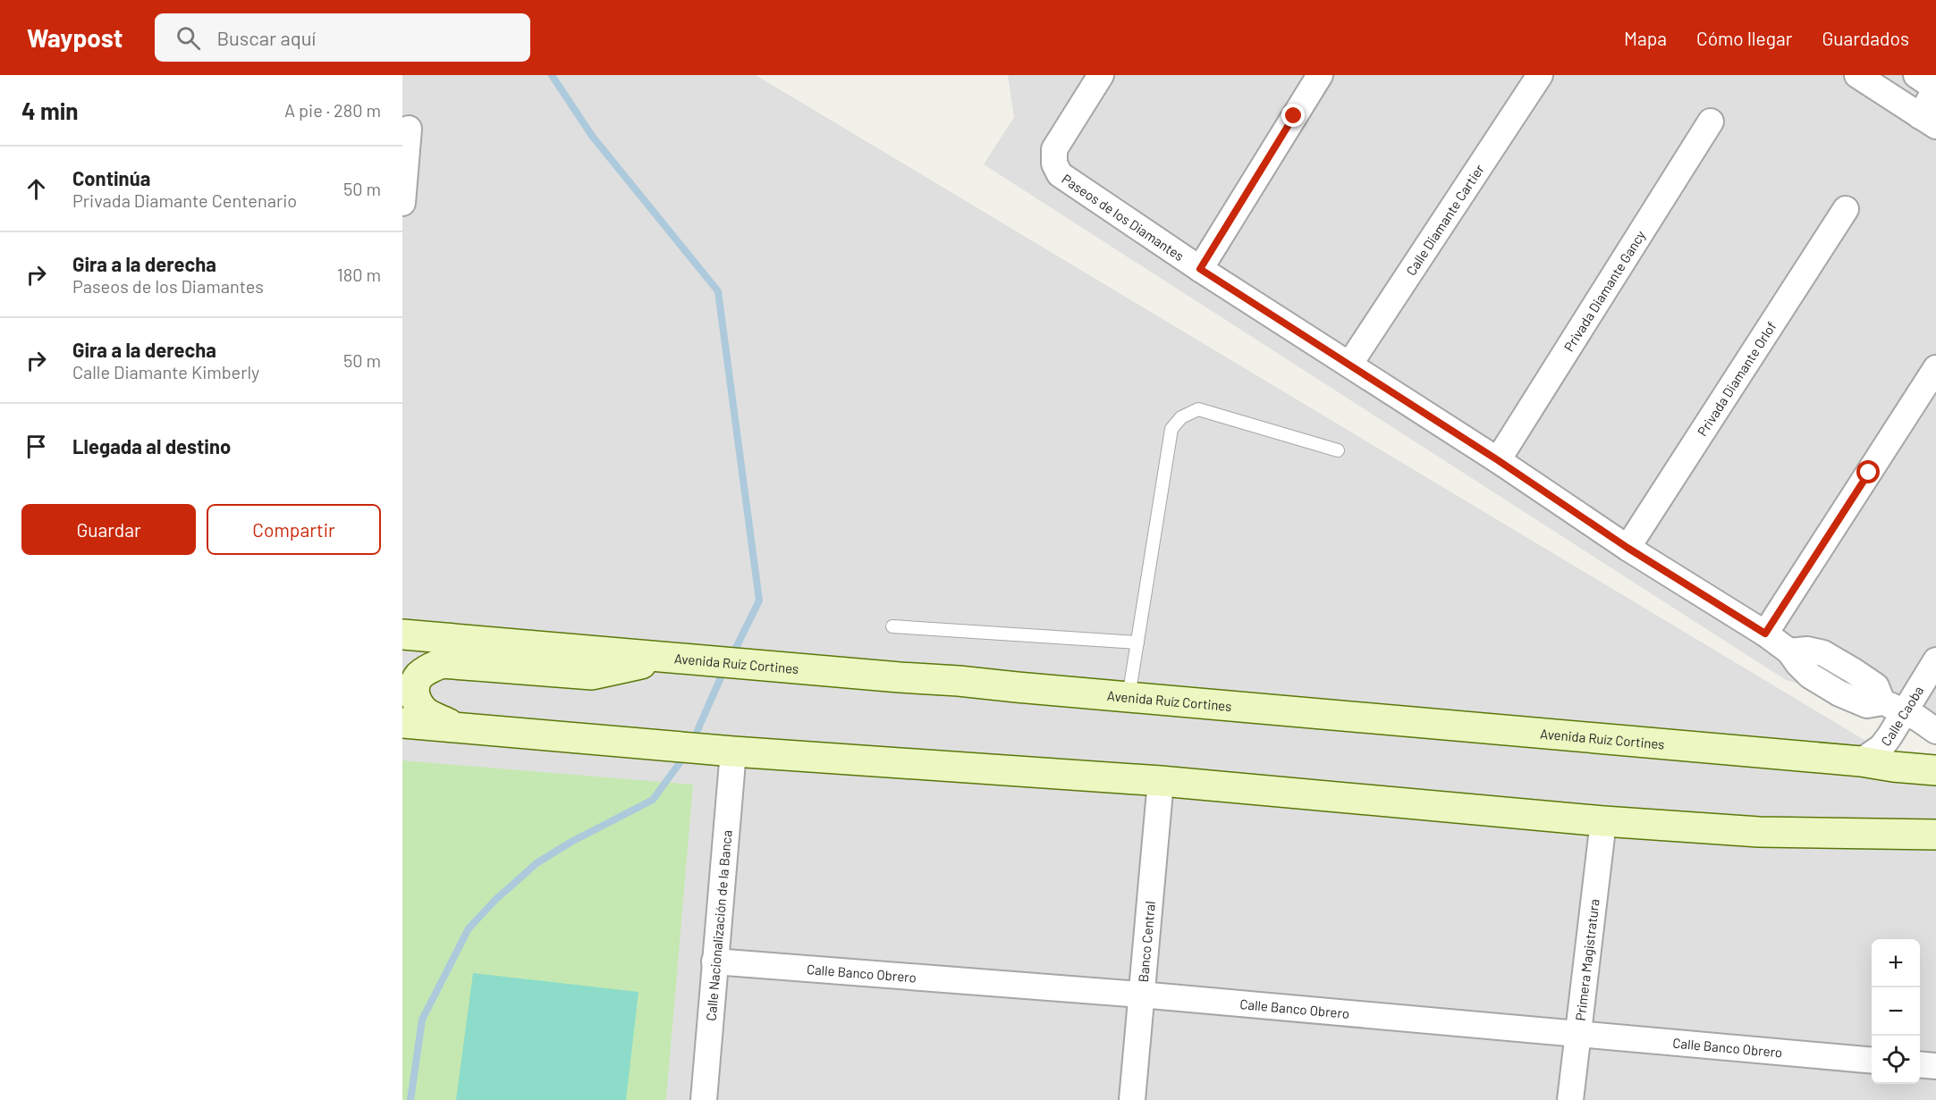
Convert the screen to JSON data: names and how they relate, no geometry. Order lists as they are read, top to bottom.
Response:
{
  "streets": {
    "street": [
      "Paseos de los Diamantes",
      "Calle Diamante Cartier",
      "Privada Diamante Gancy",
      "Privada Diamante Orlof",
      "Avenida Ruíz Cortines",
      "Calle Caoba",
      "Calle Nacionalización de la Banca",
      "Banco Central",
      "Primera Magistratura",
      "Calle Banco Obrero"
    ]
  },
  "crossings": [
    ["Paseos de los Diamantes", "Calle Diamante Cartier"],
    ["Paseos de los Diamantes", "Privada Diamante Gancy"],
    ["Paseos de los Diamantes", "Privada Diamante Orlof"],
    ["Paseos de los Diamantes", "Calle Caoba"],
    ["Avenida Ruíz Cortines", "Calle Caoba"],
    ["Calle Nacionalización de la Banca", "Calle Banco Obrero"],
    ["Banco Central", "Calle Banco Obrero"],
    ["Primera Magistratura", "Calle Banco Obrero"]
  ],
  "page": {
    "header": "Waypost",
    "search": "Buscar aquí",
    "nav": ["Mapa", "Cómo llegar", "Guardados"],
    "heading": ["4 min", "A pie · 280 m"],
    "list": [
      ["Continúa", "Privada Diamante Centenario", "50 m"],
      ["Gira a la derecha", "Paseos de los Diamantes", "180 m"],
      ["Gira a la derecha", "Calle Diamante Kimberly", "50 m"],
      "Llegada al destino"
    ],
    "buttons": ["Guardar", "Compartir"],
    "map_buttons": ["+", "−"]
  }
}
